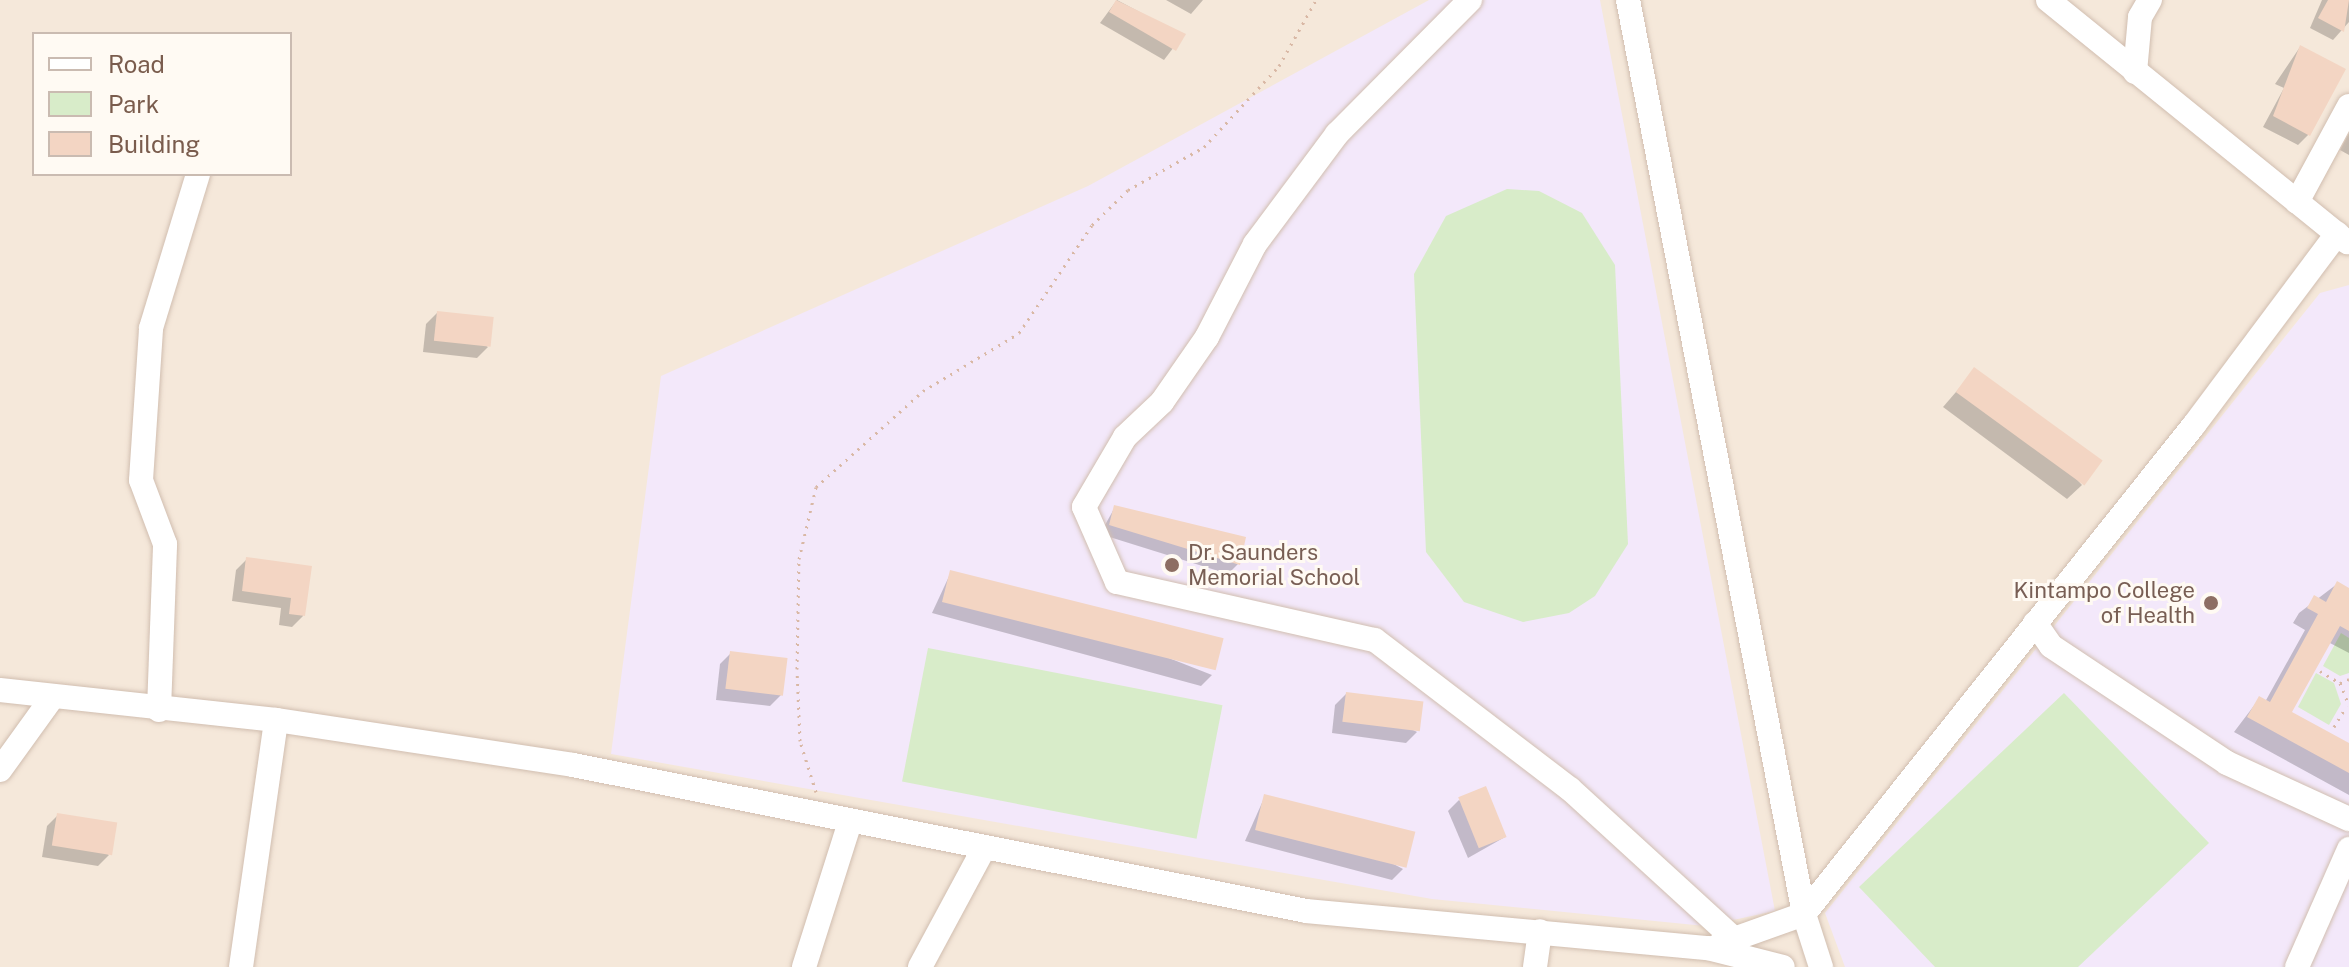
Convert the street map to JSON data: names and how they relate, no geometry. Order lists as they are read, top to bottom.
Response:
{
  "places": ["Dr. Saunders Memorial School", "Kintampo College of Health"],
  "legend": ["Road", "Park", "Building"]
}
